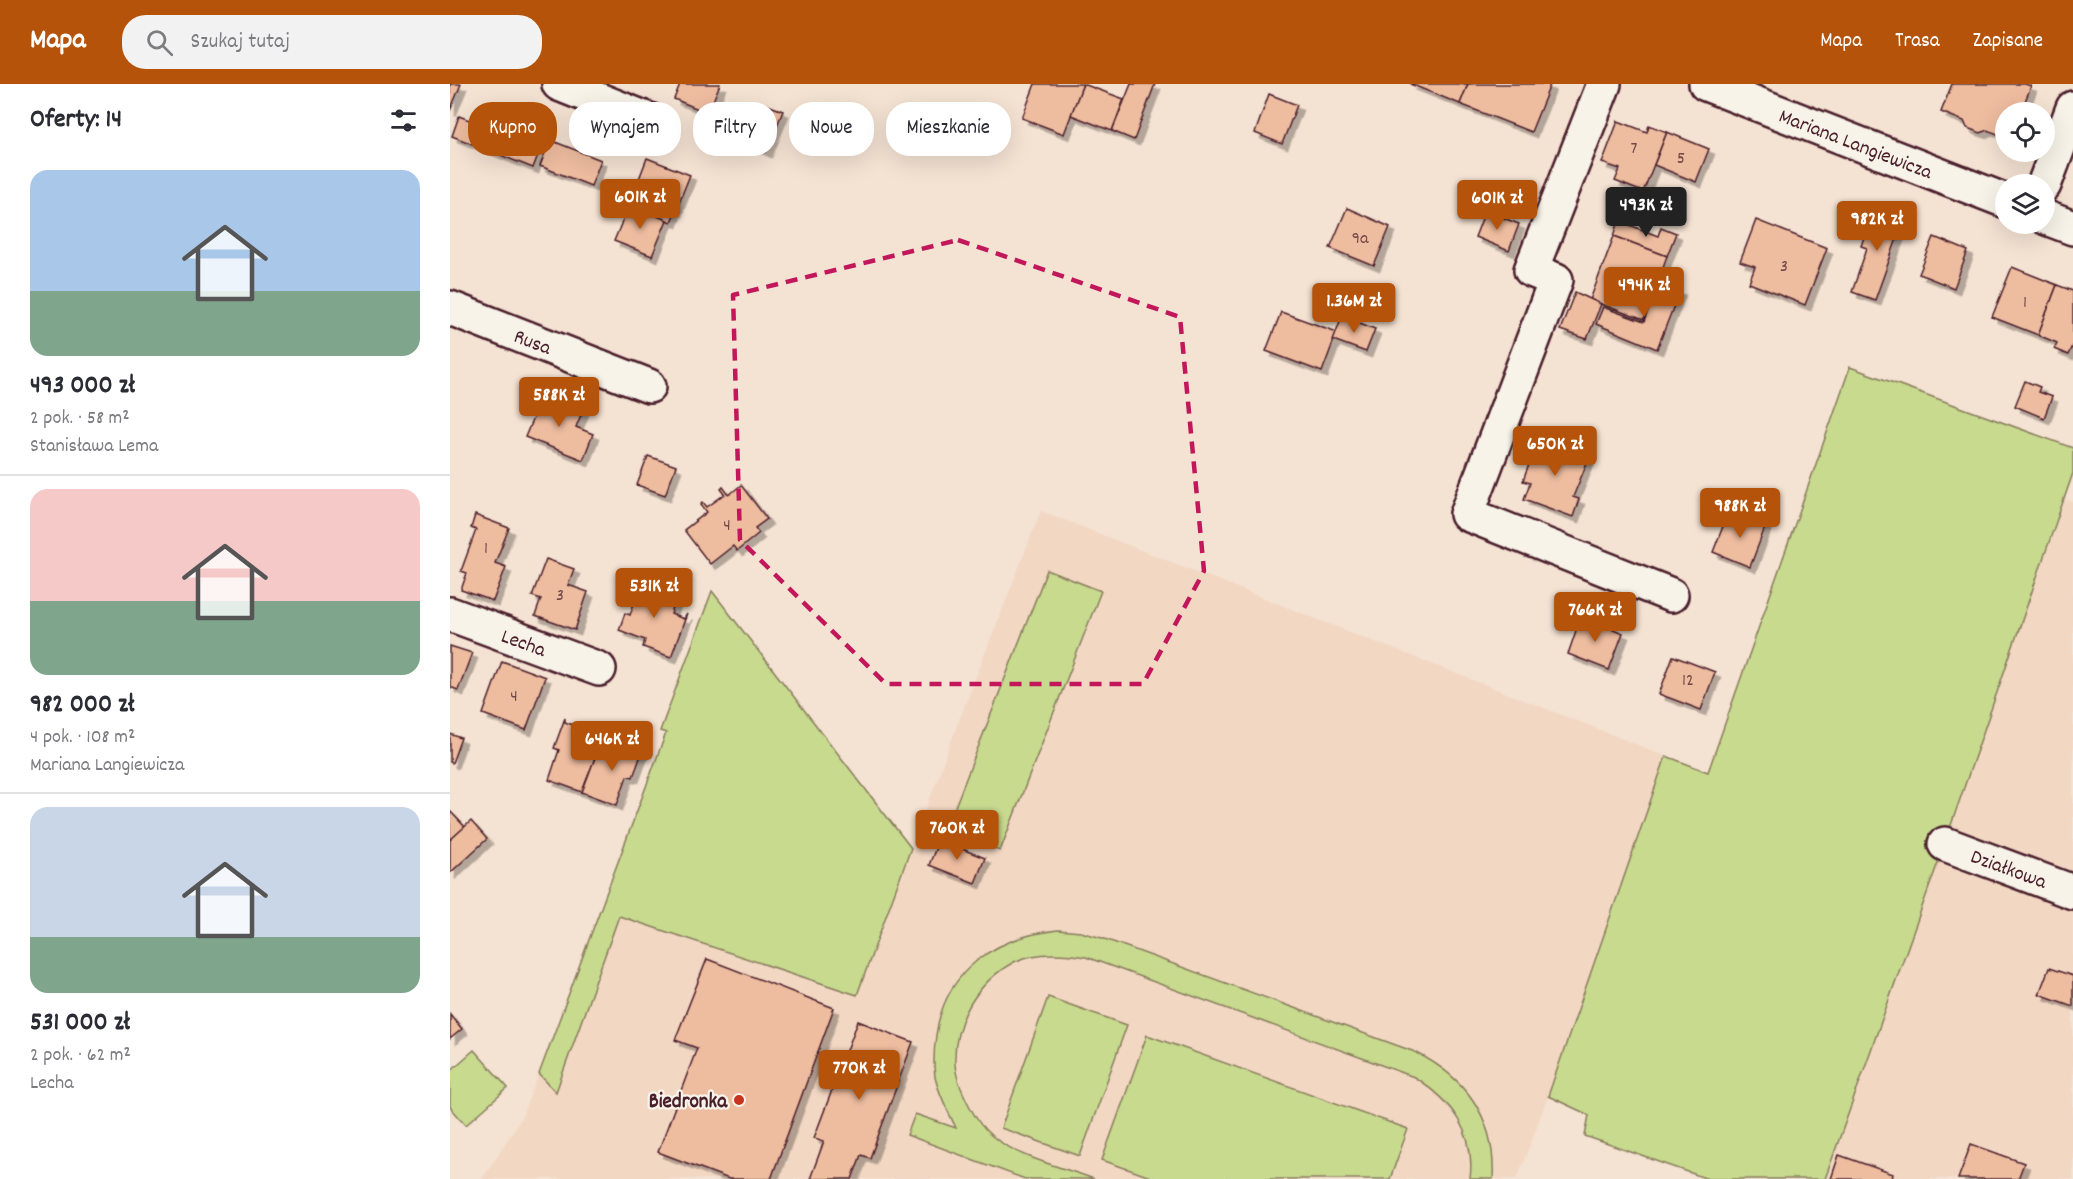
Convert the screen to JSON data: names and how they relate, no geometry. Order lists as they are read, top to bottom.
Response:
{
  "streets": {
    "street": [
      "Mariana Langiewicza",
      "Rusa",
      "Lecha",
      "Działkowa"
    ]
  },
  "places": ["Biedronka"],
  "house_numbers": [
    "7",
    "5",
    "9a",
    "3",
    "1",
    "4",
    "1",
    "3",
    "12",
    "4"
  ],
  "page": {
    "header": "Mapa",
    "search": "Szukaj tutaj",
    "nav": ["Mapa", "Trasa", "Zapisane"],
    "heading": "Oferty: 14",
    "chip": [
      "Kupno",
      "Wynajem",
      "Filtry",
      "Nowe",
      "Mieszkanie"
    ],
    "list": [
      {
        "name": "493 000 zł",
        "note": "2 pok. · 58 m² · Stanisława Lema"
      },
      {
        "name": "982 000 zł",
        "note": "4 pok. · 108 m² · Mariana Langiewicza"
      },
      {
        "name": "531 000 zł",
        "note": "2 pok. · 62 m² · Lecha"
      }
    ],
    "price": [
      "601K zł",
      "601K zł",
      "493K zł",
      "982K zł",
      "494K zł",
      "1.36M zł",
      "588K zł",
      "650K zł",
      "988K zł",
      "531K zł",
      "766K zł",
      "646K zł",
      "760K zł",
      "770K zł"
    ]
  }
}
